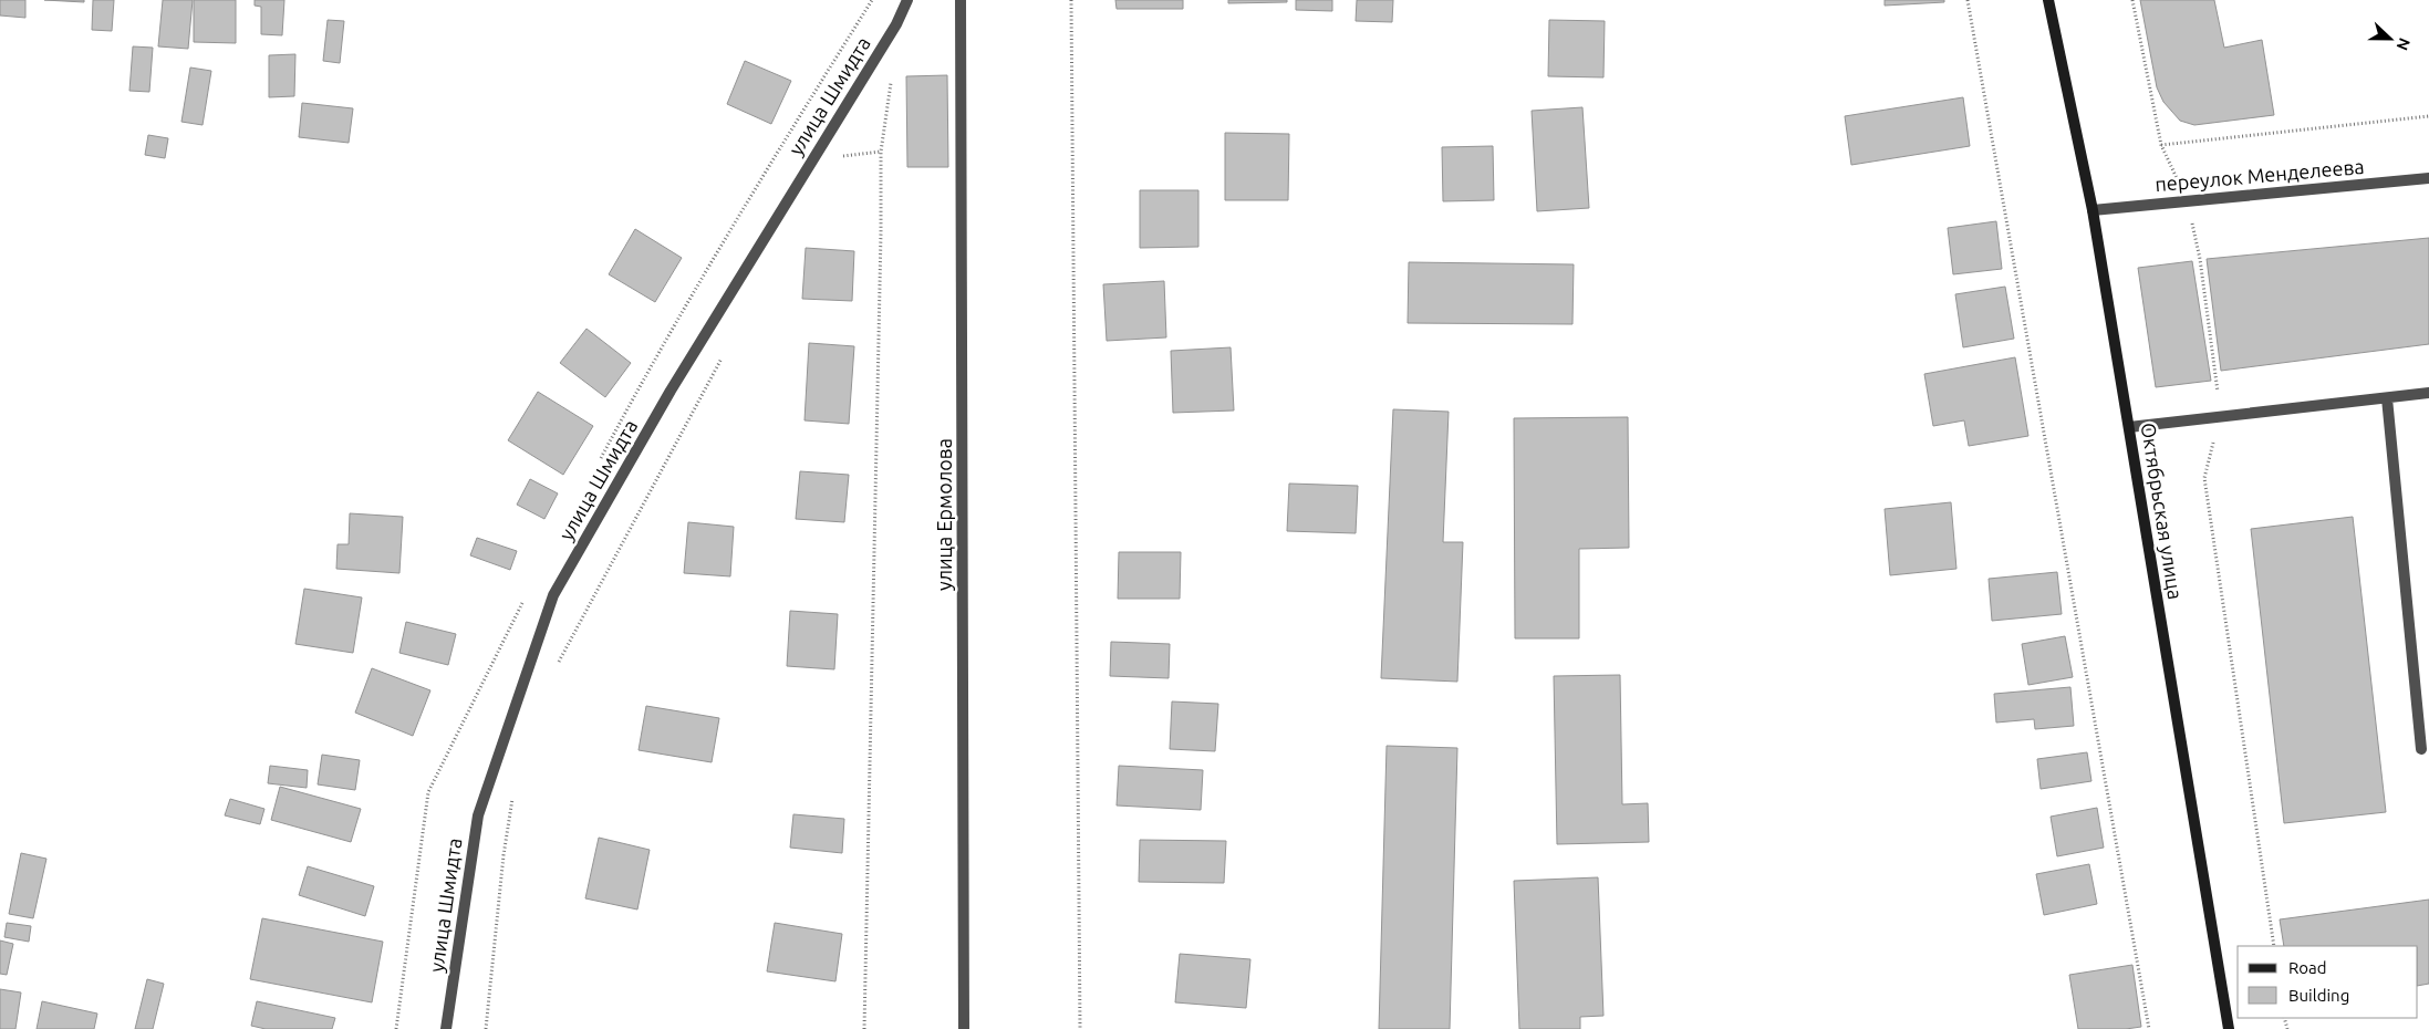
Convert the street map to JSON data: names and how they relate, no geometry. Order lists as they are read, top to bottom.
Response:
{
  "streets": {
    "main road": ["Октябрьская улица"],
    "street": ["улица Шмидта", "переулок Менделеева", "улица Ермолова"]
  },
  "crossings": [
    ["переулок Менделеева", "Октябрьская улица"]
  ],
  "legend": ["Road", "Building"],
  "north": "right"
}
